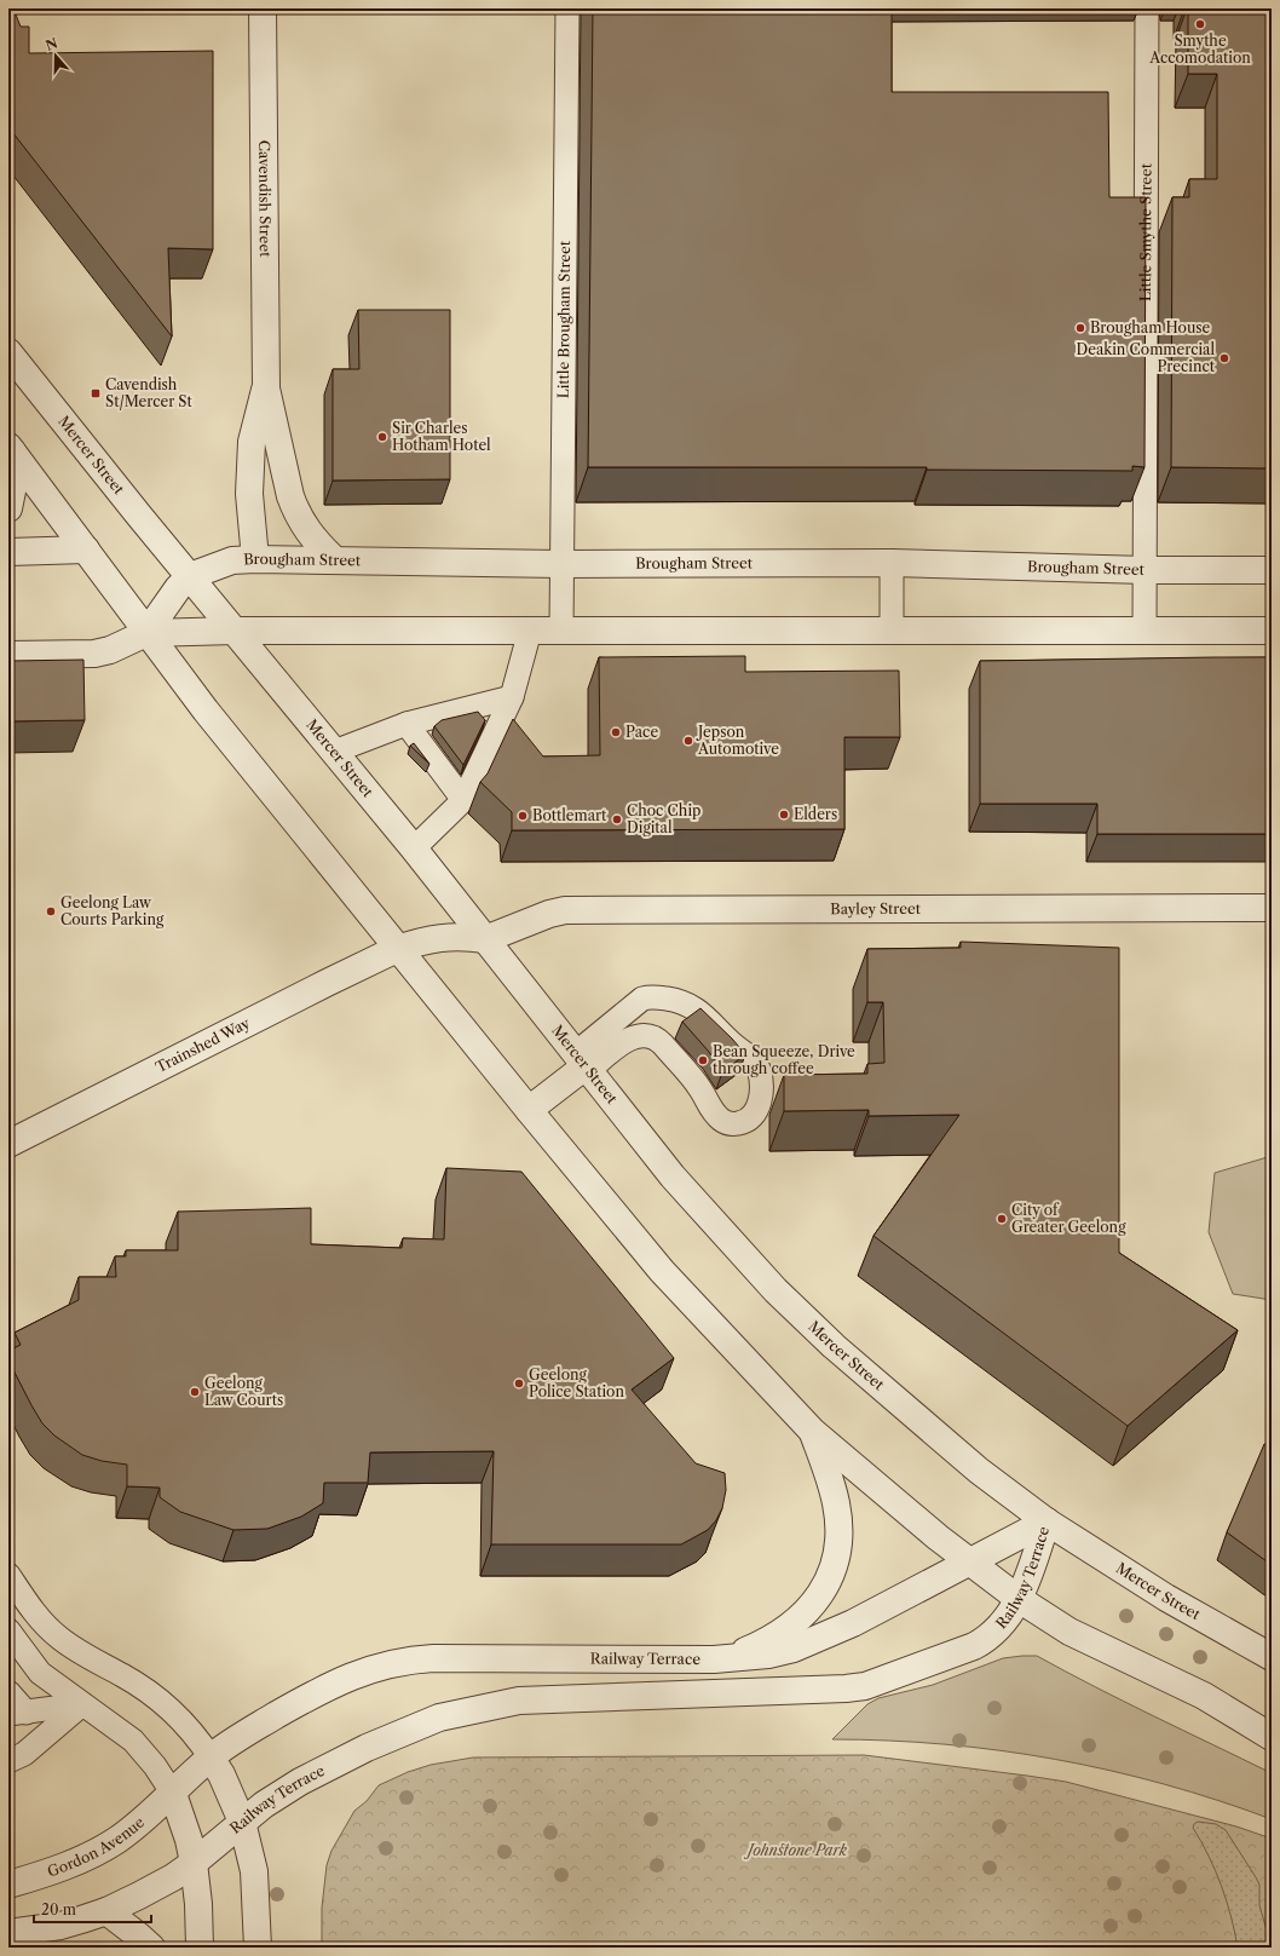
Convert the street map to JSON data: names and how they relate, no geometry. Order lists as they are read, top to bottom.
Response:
{
  "streets": {
    "street": [
      "Cavendish Street",
      "Mercer Street",
      "Brougham Street",
      "Bayley Street",
      "Trainshed Way",
      "Railway Terrace",
      "Gordon Avenue"
    ],
    "lane": ["Little Smythe Street", "Little Brougham Street"]
  },
  "crossings": [
    ["Cavendish Street", "Brougham Street"],
    ["Little Smythe Street", "Brougham Street"],
    ["Little Brougham Street", "Brougham Street"],
    ["Mercer Street", "Brougham Street"],
    ["Mercer Street", "Bayley Street"],
    ["Mercer Street", "Trainshed Way"],
    ["Mercer Street", "Railway Terrace"],
    ["Bayley Street", "Trainshed Way"],
    ["Railway Terrace", "Gordon Avenue"]
  ],
  "parks": ["Johnstone Park"],
  "places": {
    "other": [
      "Smythe Accomodation",
      "Brougham House",
      "Deakin Commercial Precinct",
      "Sir Charles Hotham Hotel",
      "Pace",
      "Jepson Automotive",
      "Elders",
      "Bottlemart",
      "Choc Chip Digital",
      "Geelong Law Courts Parking",
      "Bean Squeeze, Drive through coffee",
      "City of Greater Geelong",
      "Geelong Police Station",
      "Geelong Law Courts"
    ],
    "transit": ["Cavendish St/Mercer St"]
  },
  "scale_bar": "20 m",
  "north": "top"
}
